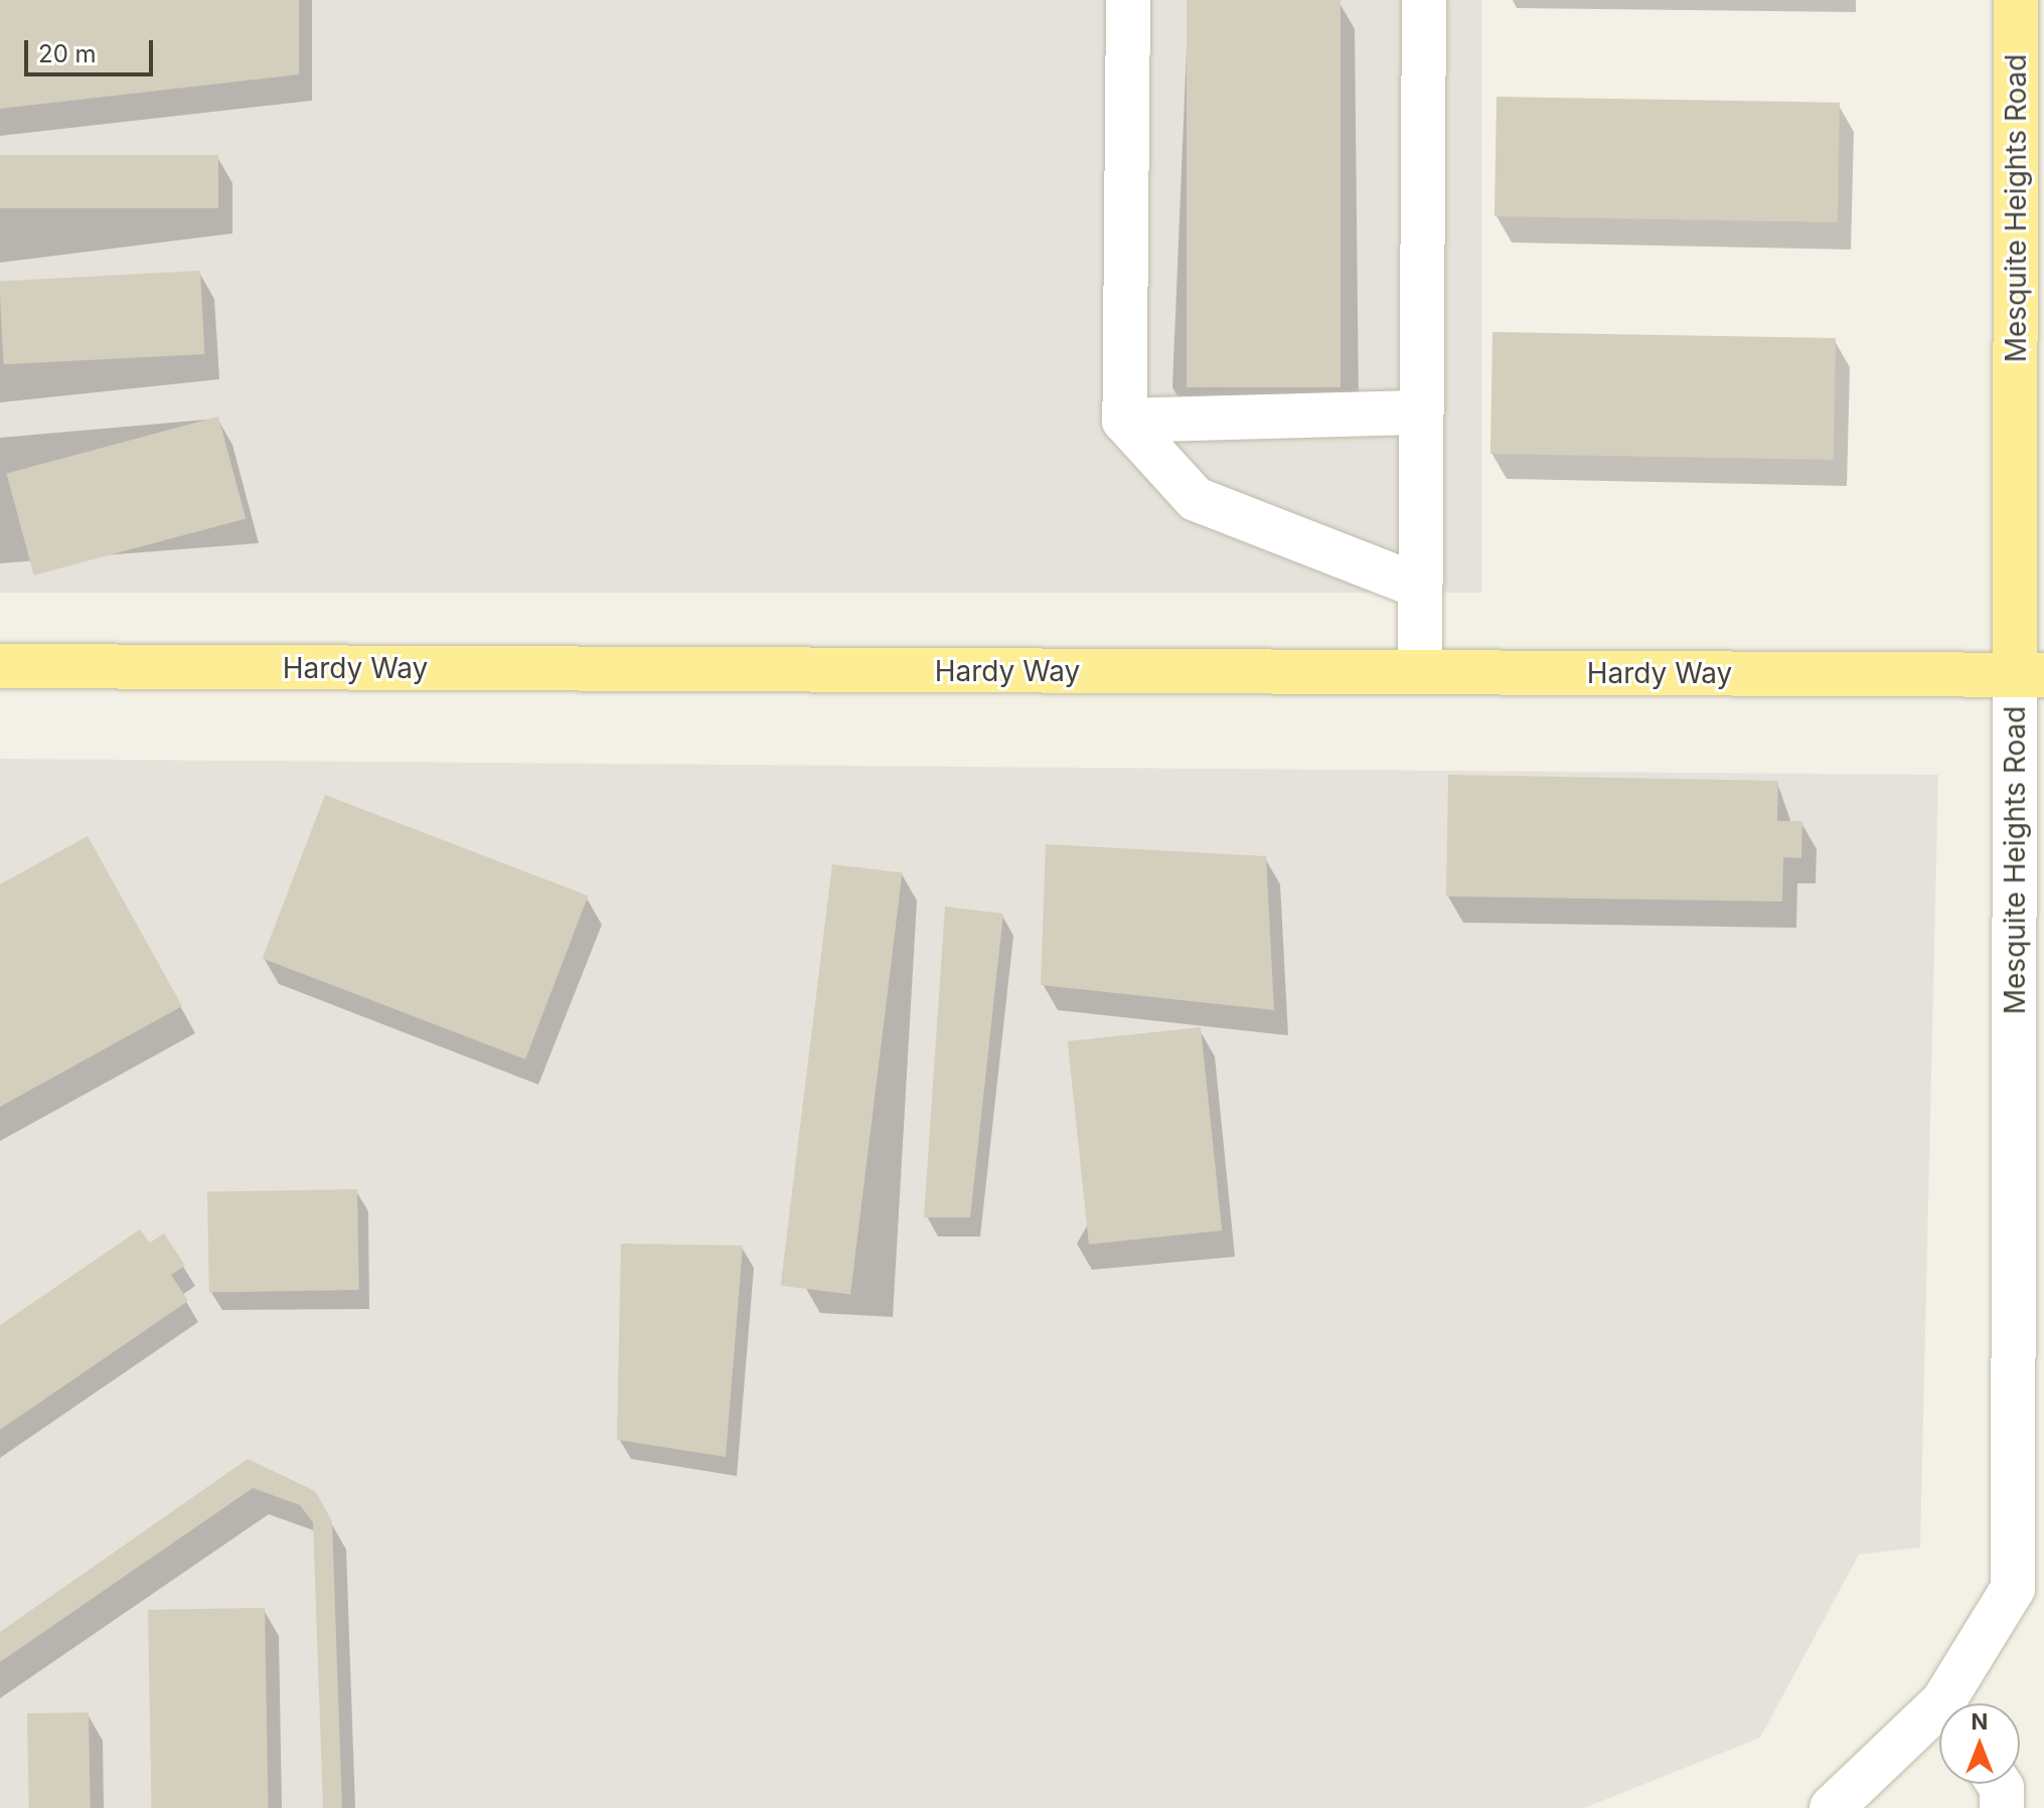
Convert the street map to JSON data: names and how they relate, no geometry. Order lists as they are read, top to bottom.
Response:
{
  "streets": {
    "main road": ["Mesquite Heights Road", "Hardy Way"]
  },
  "crossings": [
    ["Mesquite Heights Road", "Hardy Way"]
  ],
  "scale_bar": "20 m",
  "north": "top"
}
